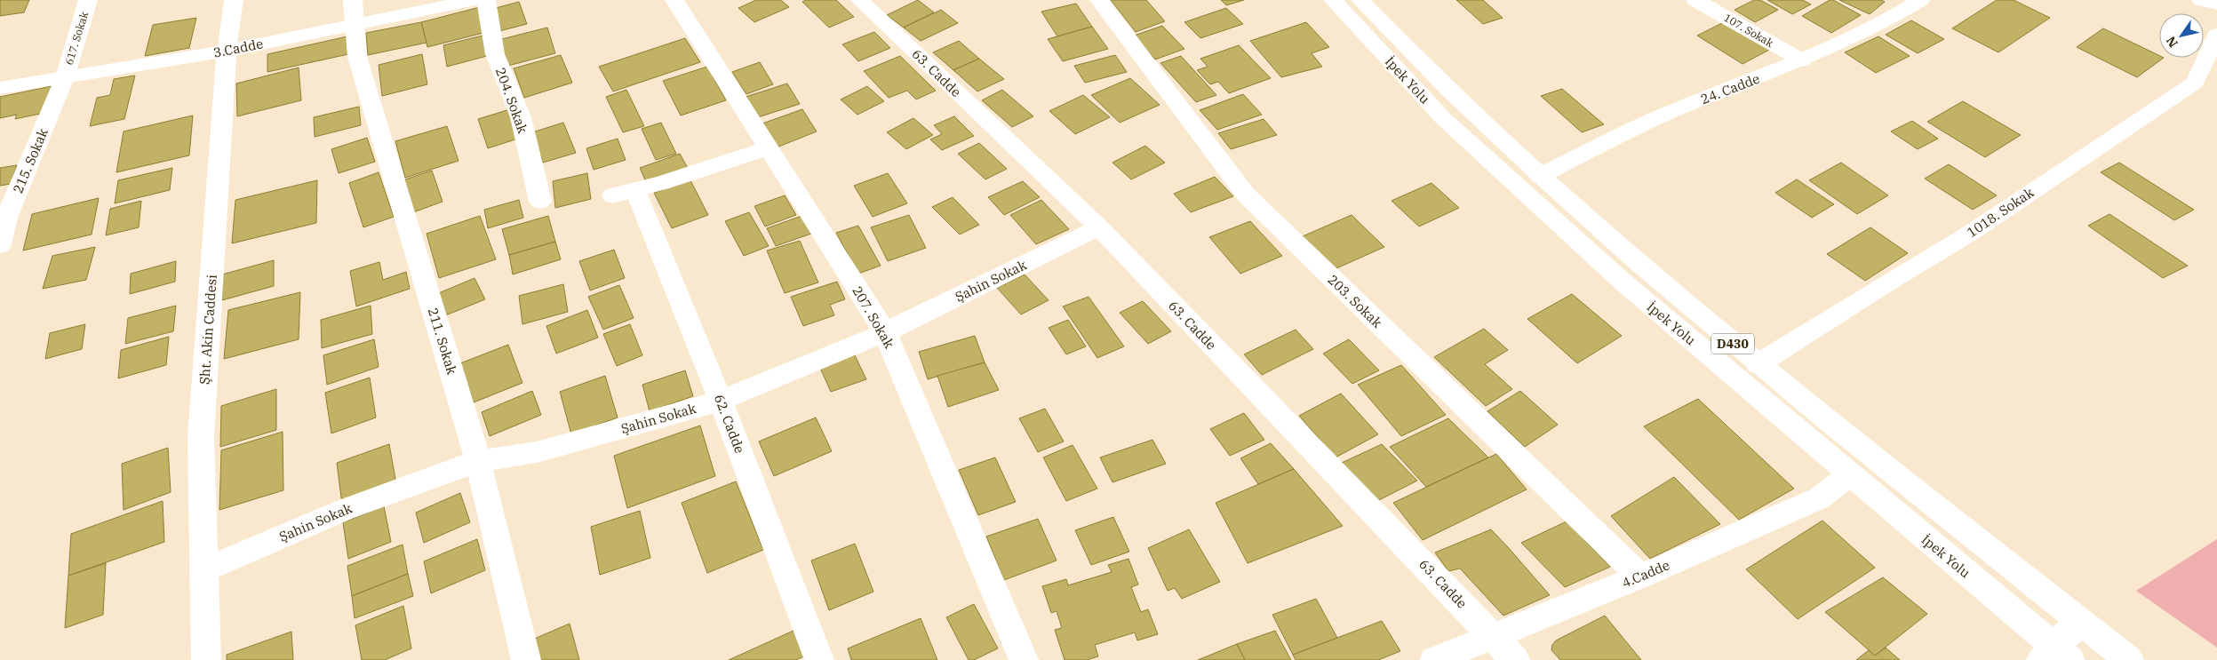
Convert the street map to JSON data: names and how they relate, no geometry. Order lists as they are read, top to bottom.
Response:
{
  "streets": {
    "main road": [
      "107. Sokak",
      "617. Sokak",
      "3.Cadde",
      "63. Cadde",
      "İpek Yolu",
      "24. Cadde",
      "204. Sokak",
      "215. Sokak",
      "1018. Sokak",
      "Şahin Sokak",
      "203. Sokak",
      "207. Sokak",
      "Şht. Akin Caddesi",
      "211. Sokak",
      "D430",
      "62. Cadde",
      "4.Cadde"
    ]
  },
  "crossings": [
    ["107. Sokak", "24. Cadde"],
    ["617. Sokak", "3.Cadde"],
    ["617. Sokak", "215. Sokak"],
    ["3.Cadde", "215. Sokak"],
    ["3.Cadde", "Şht. Akin Caddesi"],
    ["3.Cadde", "211. Sokak"],
    ["63. Cadde", "Şahin Sokak"],
    ["63. Cadde", "4.Cadde"],
    ["İpek Yolu", "4.Cadde"],
    ["24. Cadde", "D430"],
    ["1018. Sokak", "D430"],
    ["Şahin Sokak", "207. Sokak"],
    ["Şahin Sokak", "Şht. Akin Caddesi"],
    ["Şahin Sokak", "211. Sokak"],
    ["Şahin Sokak", "62. Cadde"],
    ["203. Sokak", "4.Cadde"],
    ["207. Sokak", "62. Cadde"]
  ],
  "north": "bottom left"
}
